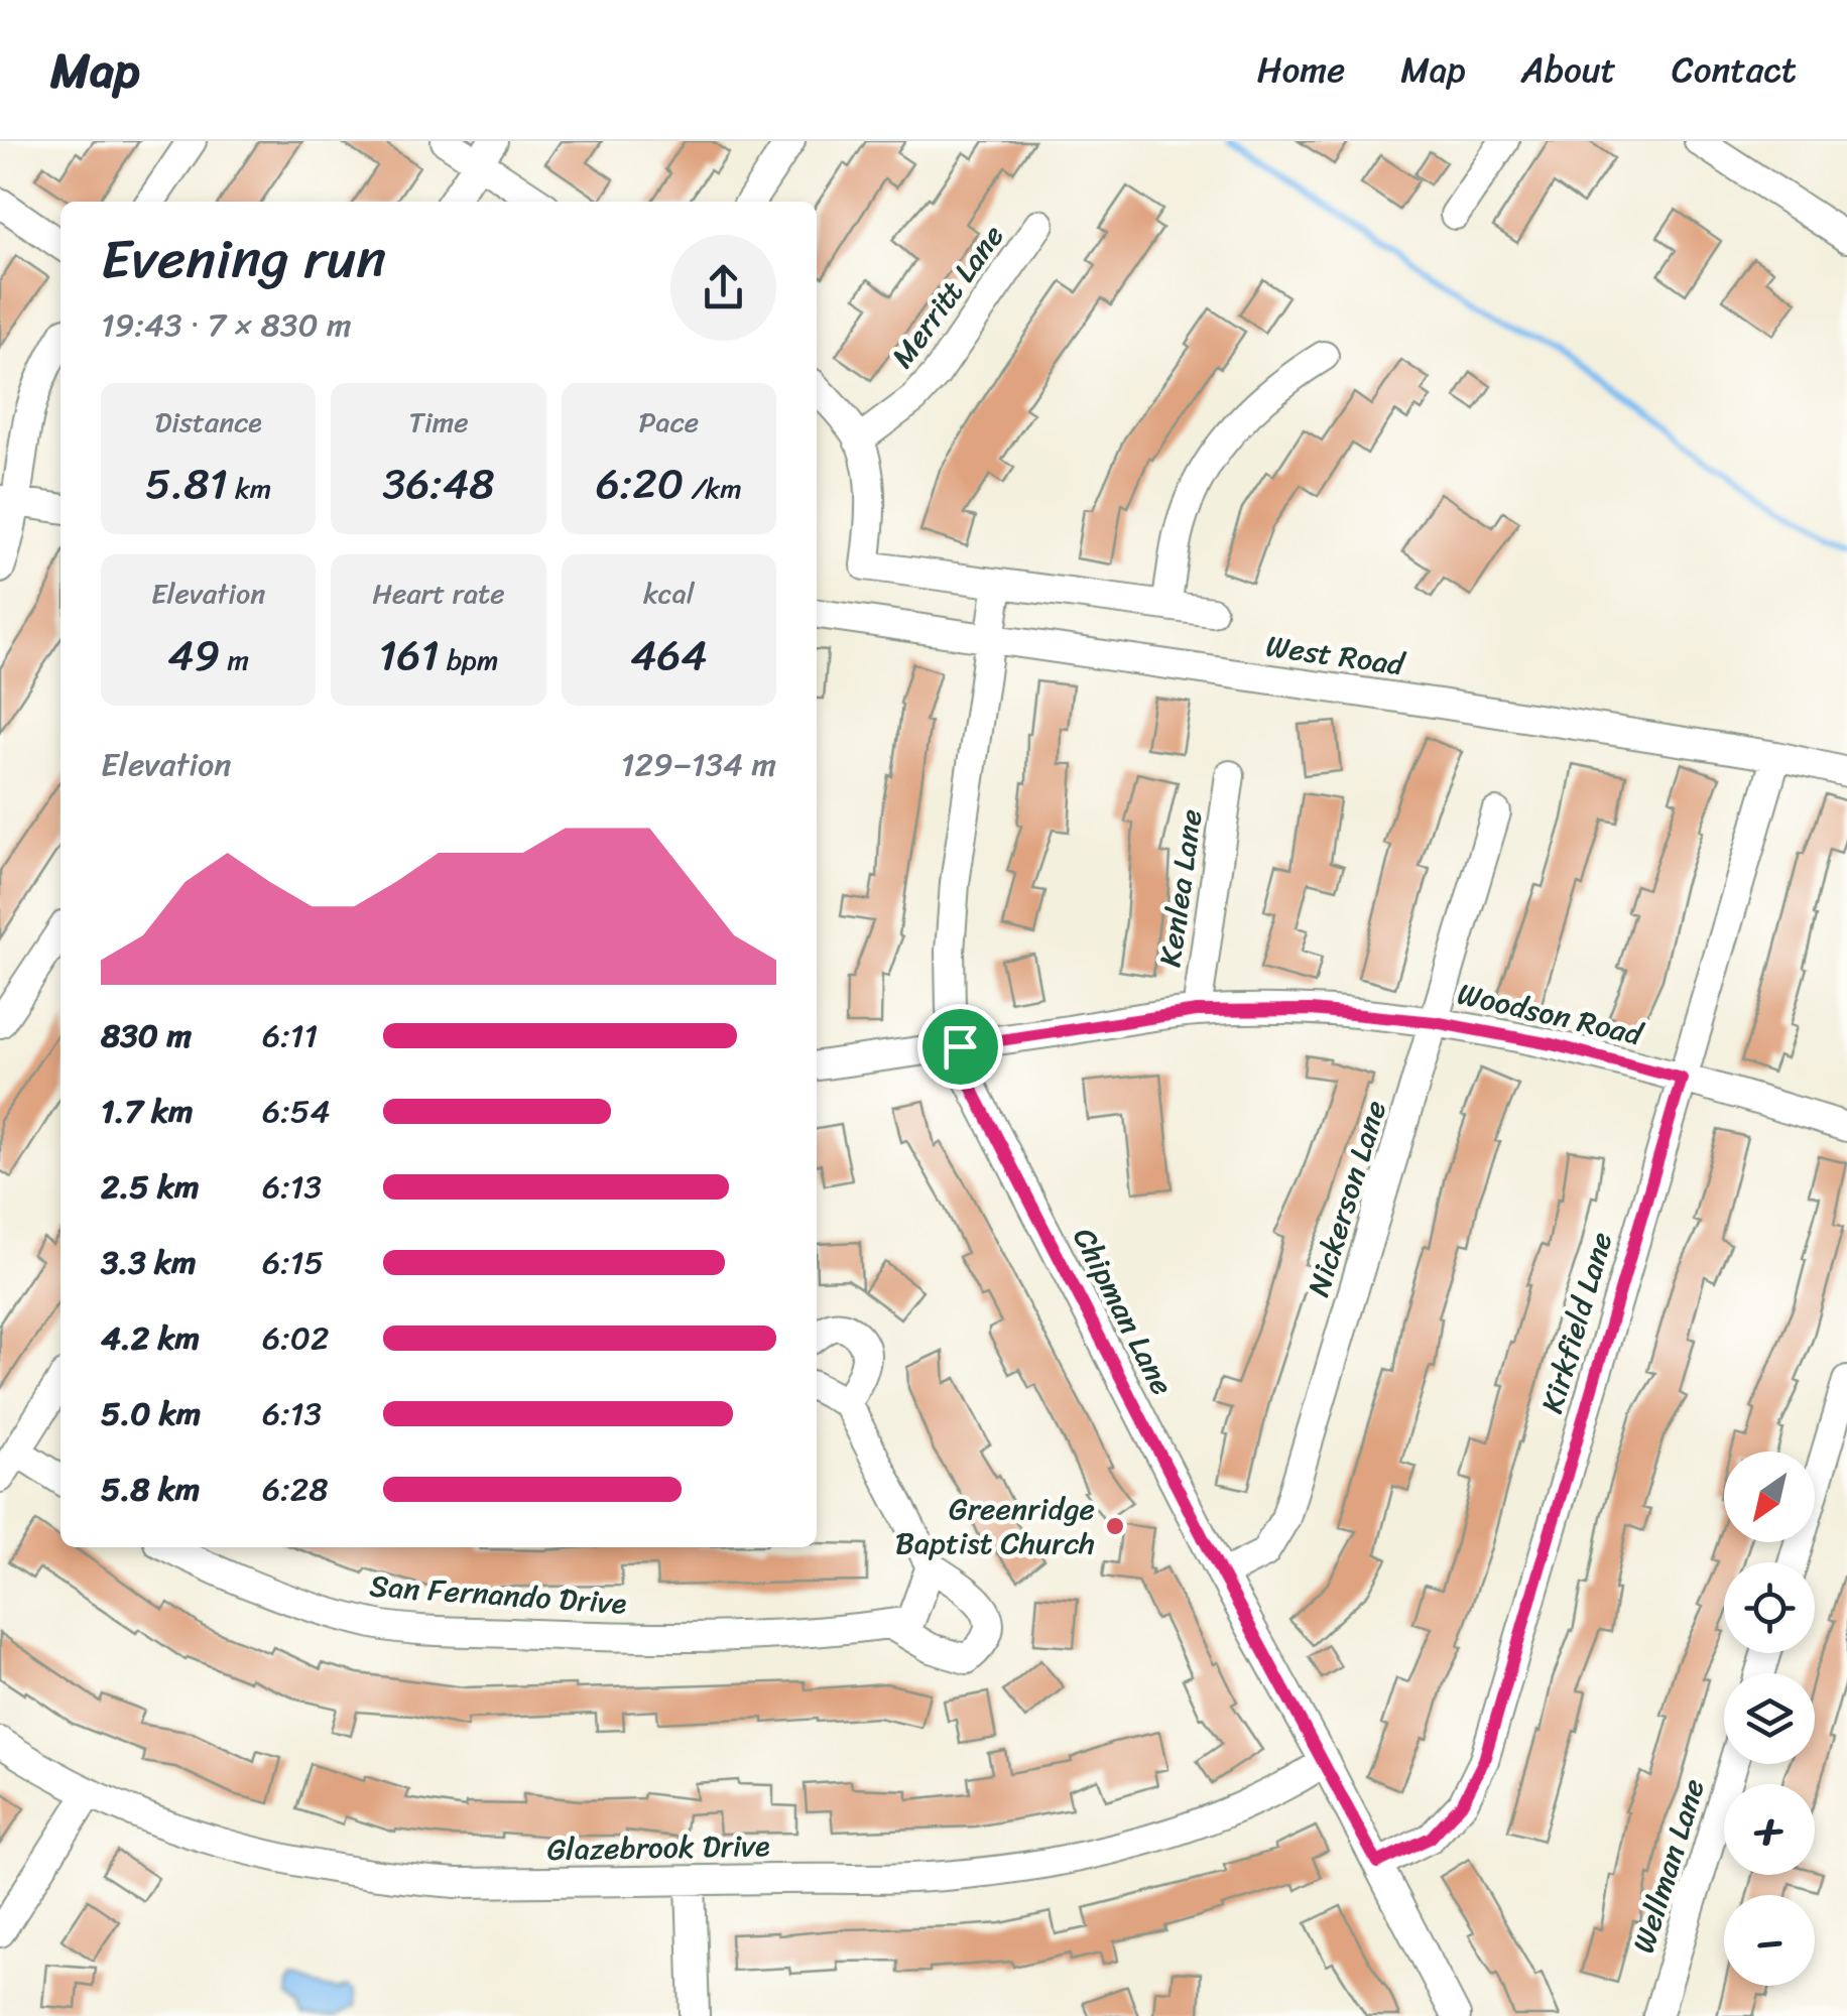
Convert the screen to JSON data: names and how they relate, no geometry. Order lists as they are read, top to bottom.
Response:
{
  "streets": {
    "street": [
      "Merritt Lane",
      "West Road",
      "Kenlea Lane",
      "Woodson Road",
      "Nickerson Lane",
      "Chipman Lane",
      "Kirkfield Lane",
      "San Fernando Drive",
      "Glazebrook Drive",
      "Wellman Lane"
    ]
  },
  "crossings": [
    ["West Road", "Chipman Lane"],
    ["West Road", "Kirkfield Lane"],
    ["Kenlea Lane", "Woodson Road"],
    ["Woodson Road", "Nickerson Lane"],
    ["Woodson Road", "Chipman Lane"],
    ["Woodson Road", "Kirkfield Lane"],
    ["Nickerson Lane", "Chipman Lane"],
    ["Chipman Lane", "Kirkfield Lane"],
    ["Chipman Lane", "Glazebrook Drive"]
  ],
  "places": ["Greenridge Baptist Church"],
  "north": "bottom left",
  "page": {
    "header": "Map",
    "nav": [
      "Home",
      "Map",
      "About",
      "Contact"
    ],
    "heading": ["Evening run", "19:43 · 7 × 830 m"],
    "stats": [
      ["Distance", "5.81 km"],
      ["Time", "36:48"],
      ["Pace", "6:20 /km"],
      ["Elevation", "49 m"],
      ["Heart rate", "161 bpm"],
      ["kcal", "464"]
    ],
    "chart": ["Elevation", "129–134 m"],
    "list": [
      {
        "name": "830 m",
        "note": "6:11"
      },
      {
        "name": "1.7 km",
        "note": "6:54"
      },
      {
        "name": "2.5 km",
        "note": "6:13"
      },
      {
        "name": "3.3 km",
        "note": "6:15"
      },
      {
        "name": "4.2 km",
        "note": "6:02"
      },
      {
        "name": "5.0 km",
        "note": "6:13"
      },
      {
        "name": "5.8 km",
        "note": "6:28"
      }
    ],
    "map_buttons": ["+", "−"]
  }
}
